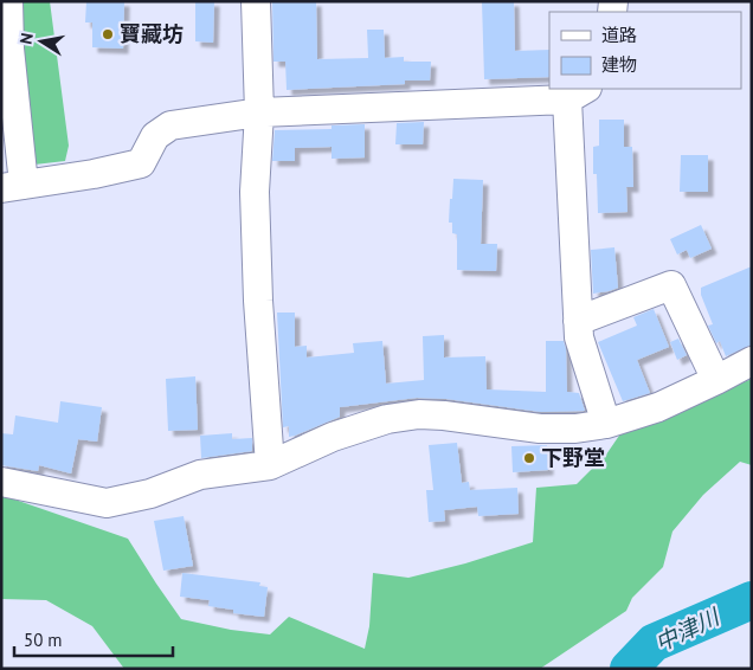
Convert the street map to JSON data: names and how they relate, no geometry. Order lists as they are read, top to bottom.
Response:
{
  "water": ["中津川"],
  "places": ["寶藏坊", "下野堂"],
  "legend": ["道路", "建物"],
  "scale_bar": "50 m",
  "north": "left"
}
